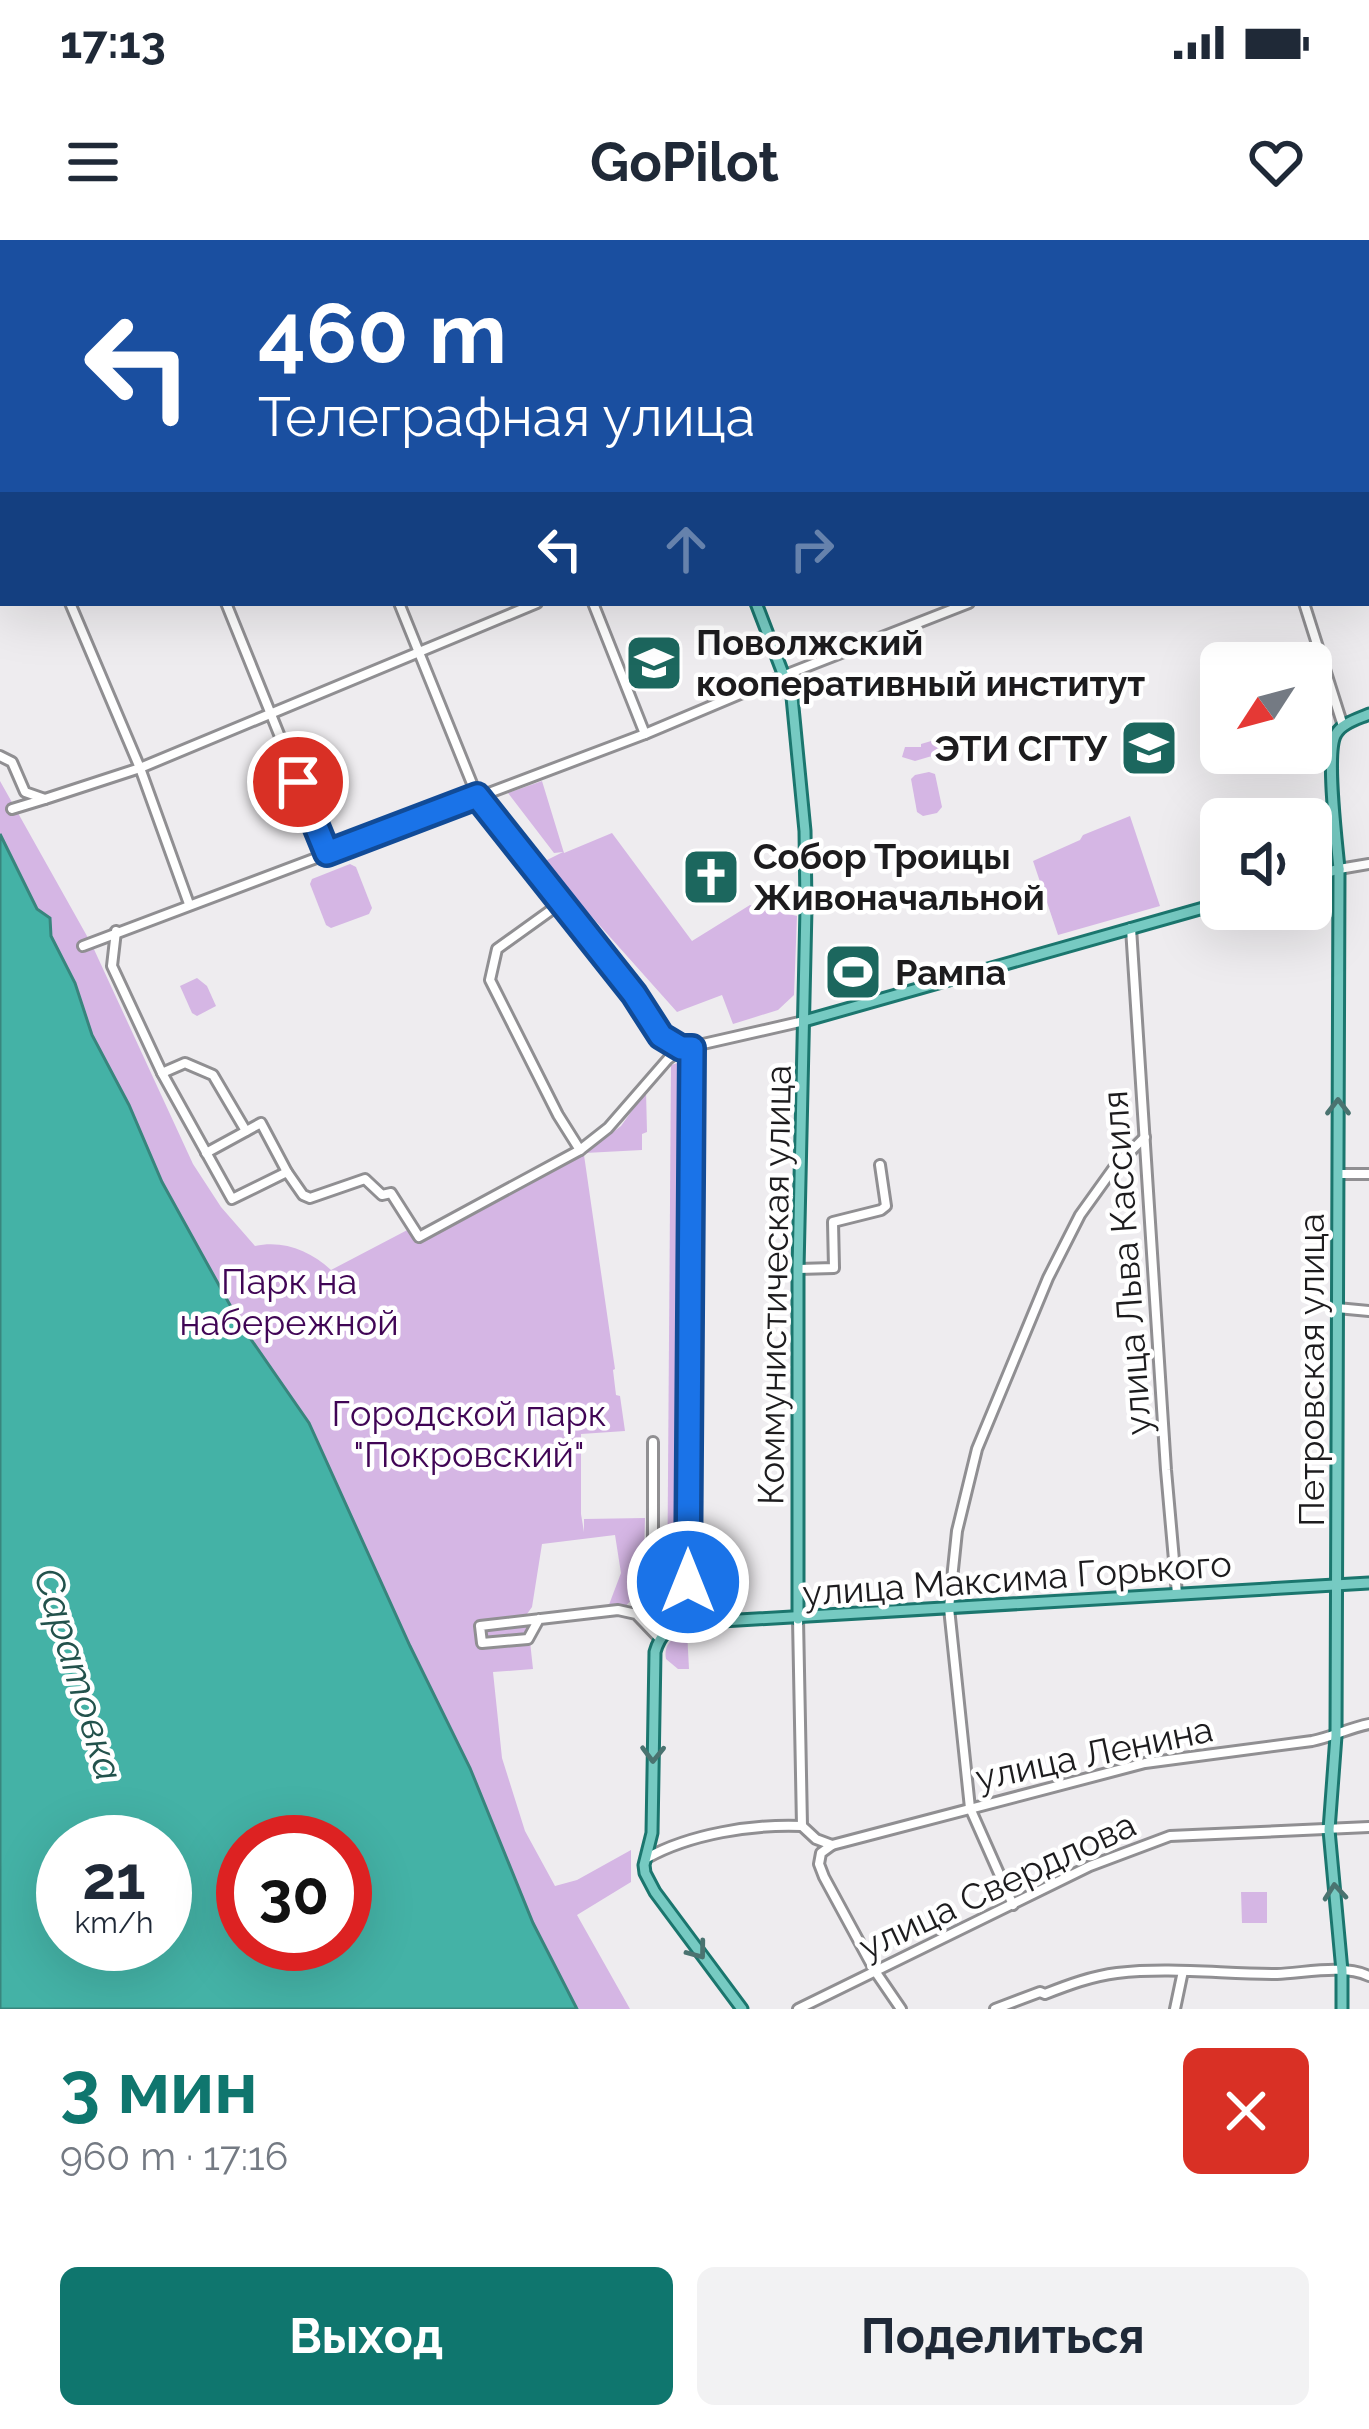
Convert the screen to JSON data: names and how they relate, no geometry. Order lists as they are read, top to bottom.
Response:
{
  "streets": {
    "main road": ["Коммунистическая улица", "Петровская улица", "улица Максима Горького"],
    "street": ["улица Льва Кассиля", "улица Ленина", "улица Свердлова"]
  },
  "crossings": [
    ["улица Льва Кассиля", "улица Максима Горького"],
    ["Коммунистическая улица", "улица Максима Горького"],
    ["Петровская улица", "улица Максима Горького"],
    ["Петровская улица", "улица Ленина"],
    ["Петровская улица", "улица Свердлова"]
  ],
  "water": ["Саратовка"],
  "parks": ["Парк на набережной", "Городской парк \"Покровский\""],
  "places": {
    "school or university": ["Поволжский кооперативный институт", "ЭТИ СГТУ"],
    "church": ["Собор Троицы Живоначальной"],
    "sports": ["Рампа"]
  },
  "north": "bottom left",
  "page": {
    "status": "17:13",
    "header": "GoPilot",
    "turn": ["460 m", "Телеграфная улица"],
    "speed": "21 km/h",
    "limit": "30",
    "heading": ["3 мин", "960 m · 17:16"],
    "buttons": ["Выход", "Поделиться"]
  }
}
